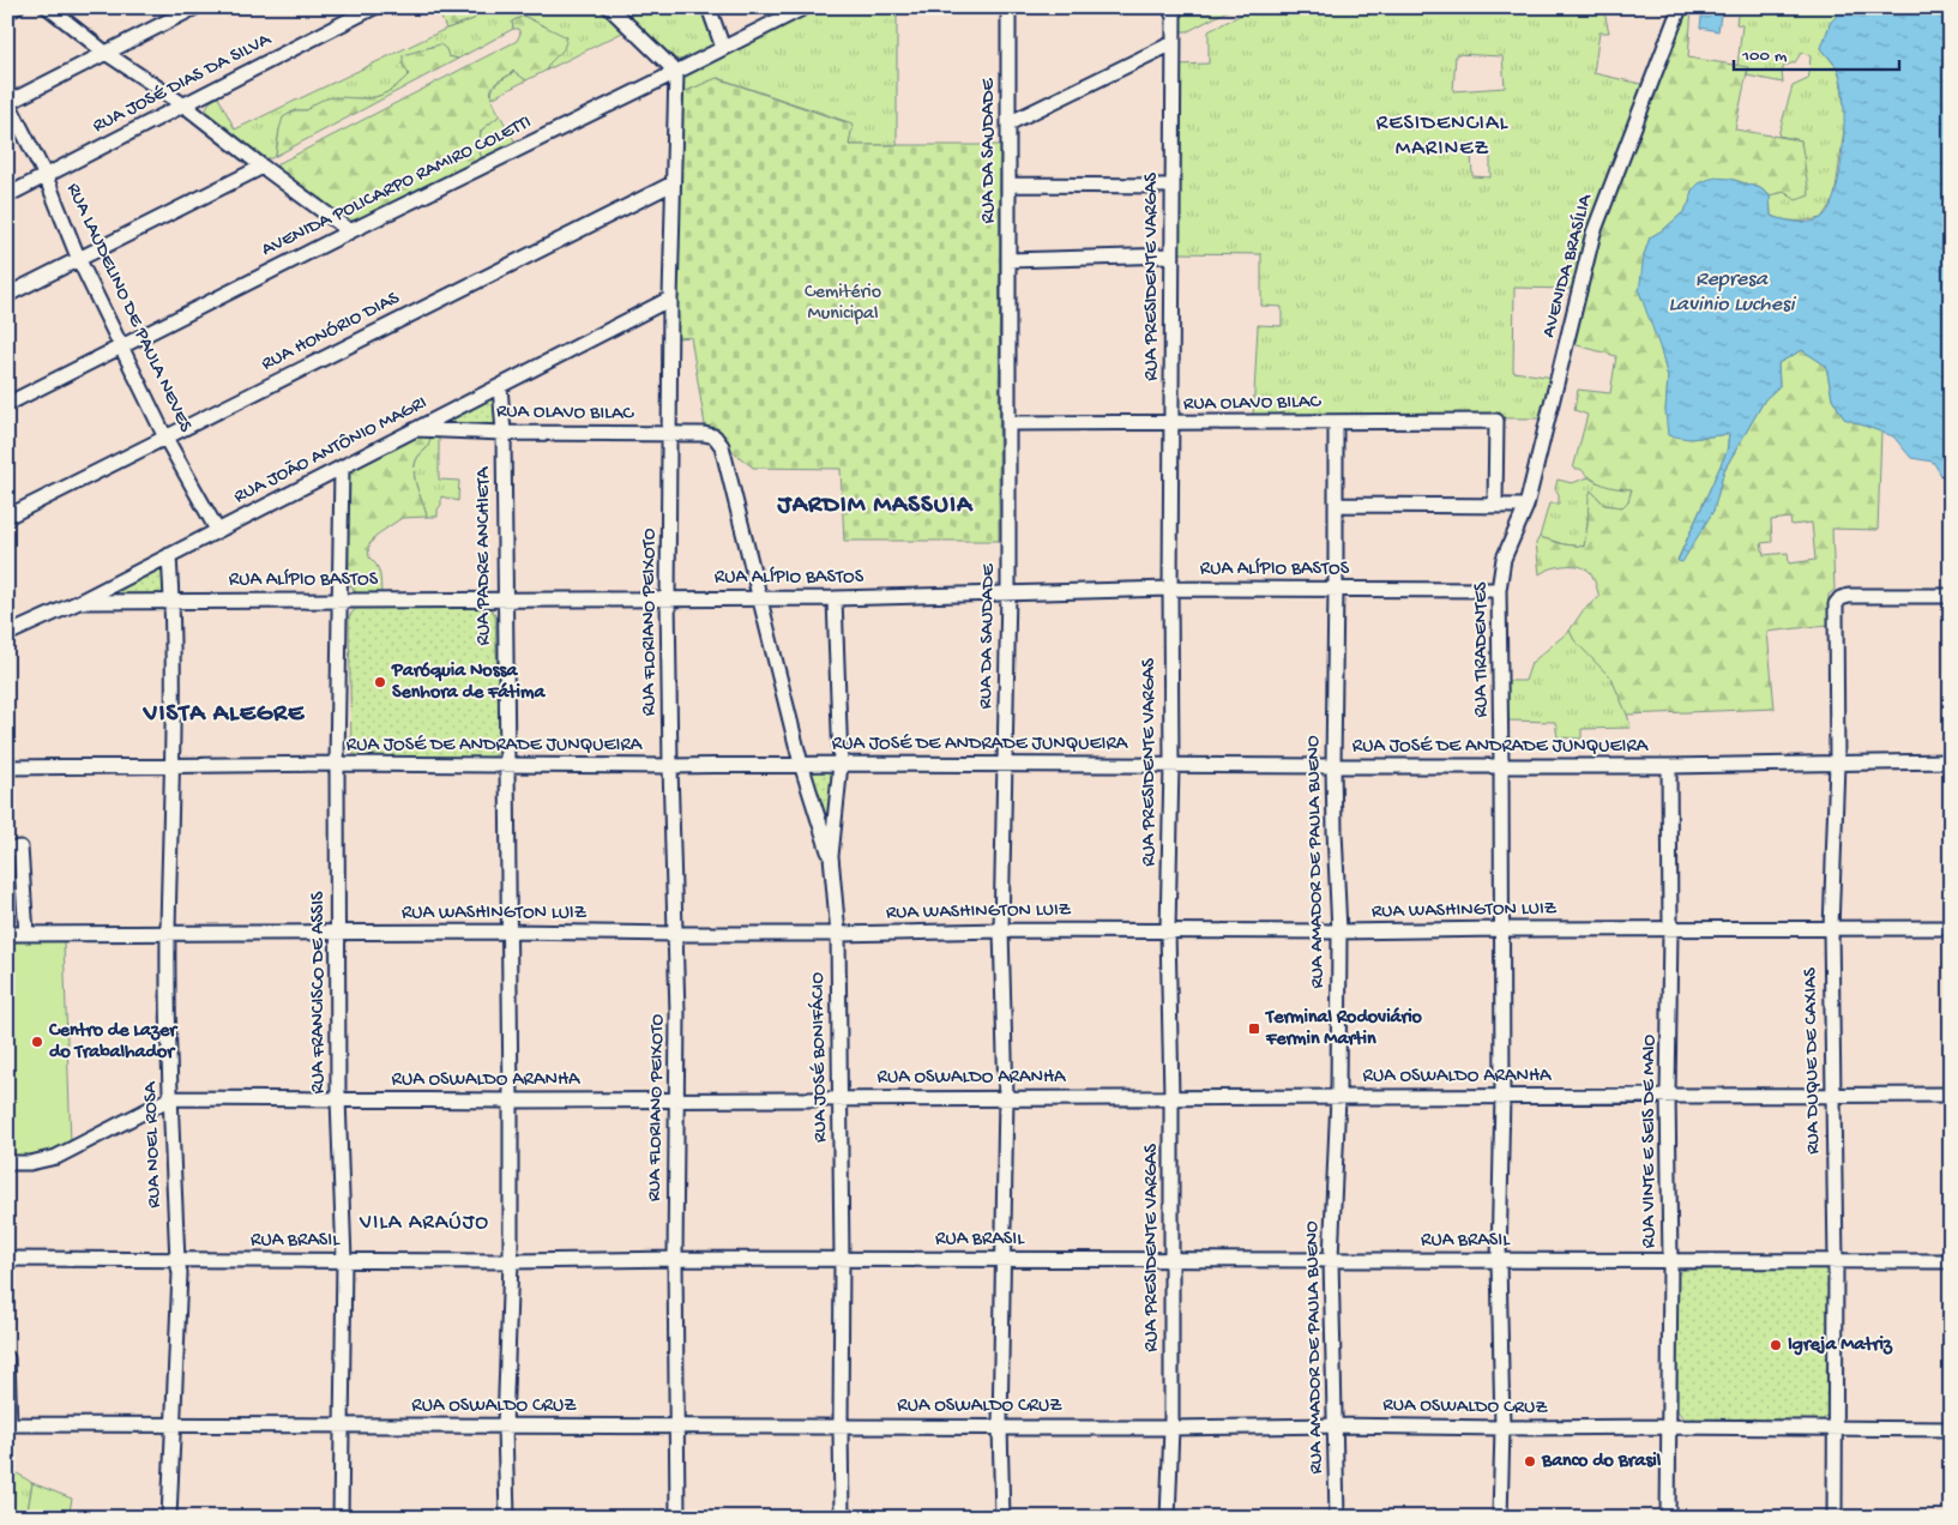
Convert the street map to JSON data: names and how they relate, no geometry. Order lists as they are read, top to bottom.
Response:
{
  "streets": {
    "street": [
      "RUA JOSÉ DIAS DA SILVA",
      "RUA DA SAUDADE",
      "AVENIDA POLICARPO RAMIRO COLETTI",
      "AVENIDA BRASÍLIA",
      "RUA PRESIDENTE VARGAS",
      "RUA LAUDELINO DE PAULA NEVES",
      "RUA HONÓRIO DIAS",
      "RUA OLAVO BILAC",
      "RUA JOÃO ANTÔNIO MAGRI",
      "RUA PADRE ANCHIETA",
      "RUA ALÍPIO BASTOS",
      "RUA FLORIANO PEIXOTO",
      "RUA TIRADENTES",
      "RUA JOSÉ DE ANDRADE JUNQUEIRA",
      "RUA AMADOR DE PAULA BUENO",
      "RUA WASHINGTON LUIZ",
      "RUA FRANCISCO DE ASSIS",
      "RUA JOSÉ BONIFÁCIO",
      "RUA DUQUE DE CAXIAS",
      "RUA OSWALDO ARANHA",
      "RUA VINTE E SEIS DE MAIO",
      "RUA NOEL ROSA",
      "RUA BRASIL",
      "RUA OSWALDO CRUZ"
    ]
  },
  "crossings": [
    ["RUA JOSÉ DIAS DA SILVA", "RUA LAUDELINO DE PAULA NEVES"],
    ["RUA DA SAUDADE", "RUA OLAVO BILAC"],
    ["RUA DA SAUDADE", "RUA ALÍPIO BASTOS"],
    ["RUA DA SAUDADE", "RUA JOSÉ DE ANDRADE JUNQUEIRA"],
    ["RUA DA SAUDADE", "RUA WASHINGTON LUIZ"],
    ["RUA DA SAUDADE", "RUA OSWALDO ARANHA"],
    ["RUA DA SAUDADE", "RUA BRASIL"],
    ["RUA DA SAUDADE", "RUA OSWALDO CRUZ"],
    ["AVENIDA POLICARPO RAMIRO COLETTI", "RUA LAUDELINO DE PAULA NEVES"],
    ["AVENIDA POLICARPO RAMIRO COLETTI", "RUA FLORIANO PEIXOTO"],
    ["AVENIDA BRASÍLIA", "RUA TIRADENTES"],
    ["RUA PRESIDENTE VARGAS", "RUA OLAVO BILAC"],
    ["RUA PRESIDENTE VARGAS", "RUA ALÍPIO BASTOS"],
    ["RUA PRESIDENTE VARGAS", "RUA JOSÉ DE ANDRADE JUNQUEIRA"],
    ["RUA PRESIDENTE VARGAS", "RUA WASHINGTON LUIZ"],
    ["RUA PRESIDENTE VARGAS", "RUA OSWALDO ARANHA"],
    ["RUA PRESIDENTE VARGAS", "RUA BRASIL"],
    ["RUA PRESIDENTE VARGAS", "RUA OSWALDO CRUZ"],
    ["RUA LAUDELINO DE PAULA NEVES", "RUA HONÓRIO DIAS"],
    ["RUA LAUDELINO DE PAULA NEVES", "RUA JOÃO ANTÔNIO MAGRI"],
    ["RUA HONÓRIO DIAS", "RUA FLORIANO PEIXOTO"],
    ["RUA OLAVO BILAC", "RUA JOÃO ANTÔNIO MAGRI"],
    ["RUA OLAVO BILAC", "RUA PADRE ANCHIETA"],
    ["RUA OLAVO BILAC", "RUA ALÍPIO BASTOS"],
    ["RUA OLAVO BILAC", "RUA FLORIANO PEIXOTO"],
    ["RUA OLAVO BILAC", "RUA AMADOR DE PAULA BUENO"],
    ["RUA JOÃO ANTÔNIO MAGRI", "RUA PADRE ANCHIETA"],
    ["RUA JOÃO ANTÔNIO MAGRI", "RUA ALÍPIO BASTOS"],
    ["RUA JOÃO ANTÔNIO MAGRI", "RUA FLORIANO PEIXOTO"],
    ["RUA JOÃO ANTÔNIO MAGRI", "RUA FRANCISCO DE ASSIS"],
    ["RUA JOÃO ANTÔNIO MAGRI", "RUA NOEL ROSA"],
    ["RUA PADRE ANCHIETA", "RUA ALÍPIO BASTOS"],
    ["RUA PADRE ANCHIETA", "RUA JOSÉ DE ANDRADE JUNQUEIRA"],
    ["RUA PADRE ANCHIETA", "RUA WASHINGTON LUIZ"],
    ["RUA PADRE ANCHIETA", "RUA OSWALDO ARANHA"],
    ["RUA PADRE ANCHIETA", "RUA BRASIL"],
    ["RUA PADRE ANCHIETA", "RUA OSWALDO CRUZ"],
    ["RUA ALÍPIO BASTOS", "RUA FLORIANO PEIXOTO"],
    ["RUA ALÍPIO BASTOS", "RUA TIRADENTES"],
    ["RUA ALÍPIO BASTOS", "RUA AMADOR DE PAULA BUENO"],
    ["RUA ALÍPIO BASTOS", "RUA FRANCISCO DE ASSIS"],
    ["RUA ALÍPIO BASTOS", "RUA JOSÉ BONIFÁCIO"],
    ["RUA ALÍPIO BASTOS", "RUA NOEL ROSA"],
    ["RUA FLORIANO PEIXOTO", "RUA JOSÉ DE ANDRADE JUNQUEIRA"],
    ["RUA FLORIANO PEIXOTO", "RUA WASHINGTON LUIZ"],
    ["RUA FLORIANO PEIXOTO", "RUA OSWALDO ARANHA"],
    ["RUA FLORIANO PEIXOTO", "RUA BRASIL"],
    ["RUA FLORIANO PEIXOTO", "RUA OSWALDO CRUZ"],
    ["RUA TIRADENTES", "RUA JOSÉ DE ANDRADE JUNQUEIRA"],
    ["RUA TIRADENTES", "RUA WASHINGTON LUIZ"],
    ["RUA TIRADENTES", "RUA OSWALDO ARANHA"],
    ["RUA TIRADENTES", "RUA BRASIL"],
    ["RUA TIRADENTES", "RUA OSWALDO CRUZ"],
    ["RUA JOSÉ DE ANDRADE JUNQUEIRA", "RUA AMADOR DE PAULA BUENO"],
    ["RUA JOSÉ DE ANDRADE JUNQUEIRA", "RUA FRANCISCO DE ASSIS"],
    ["RUA JOSÉ DE ANDRADE JUNQUEIRA", "RUA JOSÉ BONIFÁCIO"],
    ["RUA JOSÉ DE ANDRADE JUNQUEIRA", "RUA DUQUE DE CAXIAS"],
    ["RUA JOSÉ DE ANDRADE JUNQUEIRA", "RUA VINTE E SEIS DE MAIO"],
    ["RUA JOSÉ DE ANDRADE JUNQUEIRA", "RUA NOEL ROSA"],
    ["RUA AMADOR DE PAULA BUENO", "RUA WASHINGTON LUIZ"],
    ["RUA AMADOR DE PAULA BUENO", "RUA OSWALDO ARANHA"],
    ["RUA AMADOR DE PAULA BUENO", "RUA BRASIL"],
    ["RUA AMADOR DE PAULA BUENO", "RUA OSWALDO CRUZ"],
    ["RUA WASHINGTON LUIZ", "RUA FRANCISCO DE ASSIS"],
    ["RUA WASHINGTON LUIZ", "RUA JOSÉ BONIFÁCIO"],
    ["RUA WASHINGTON LUIZ", "RUA DUQUE DE CAXIAS"],
    ["RUA WASHINGTON LUIZ", "RUA VINTE E SEIS DE MAIO"],
    ["RUA WASHINGTON LUIZ", "RUA NOEL ROSA"],
    ["RUA FRANCISCO DE ASSIS", "RUA OSWALDO ARANHA"],
    ["RUA FRANCISCO DE ASSIS", "RUA BRASIL"],
    ["RUA FRANCISCO DE ASSIS", "RUA OSWALDO CRUZ"],
    ["RUA JOSÉ BONIFÁCIO", "RUA OSWALDO ARANHA"],
    ["RUA JOSÉ BONIFÁCIO", "RUA BRASIL"],
    ["RUA JOSÉ BONIFÁCIO", "RUA OSWALDO CRUZ"],
    ["RUA DUQUE DE CAXIAS", "RUA OSWALDO ARANHA"],
    ["RUA DUQUE DE CAXIAS", "RUA BRASIL"],
    ["RUA DUQUE DE CAXIAS", "RUA OSWALDO CRUZ"],
    ["RUA OSWALDO ARANHA", "RUA VINTE E SEIS DE MAIO"],
    ["RUA OSWALDO ARANHA", "RUA NOEL ROSA"],
    ["RUA VINTE E SEIS DE MAIO", "RUA BRASIL"],
    ["RUA VINTE E SEIS DE MAIO", "RUA OSWALDO CRUZ"],
    ["RUA NOEL ROSA", "RUA BRASIL"],
    ["RUA NOEL ROSA", "RUA OSWALDO CRUZ"]
  ],
  "districts": [
    "RESIDENCIAL MARINEZ",
    "JARDIM MASSUIA",
    "VISTA ALEGRE",
    "VILA ARAÚJO"
  ],
  "water": ["Represa Lavinio Luchesi"],
  "parks": ["Cemitério Municipal"],
  "places": {
    "other": [
      "Paróquia Nossa Senhora de Fátima",
      "Centro de Lazer do Trabalhador",
      "Igreja Matriz",
      "Banco do Brasil"
    ],
    "transit": ["Terminal Rodoviário Fermin Martin"]
  },
  "scale_bar": "100 m"
}
